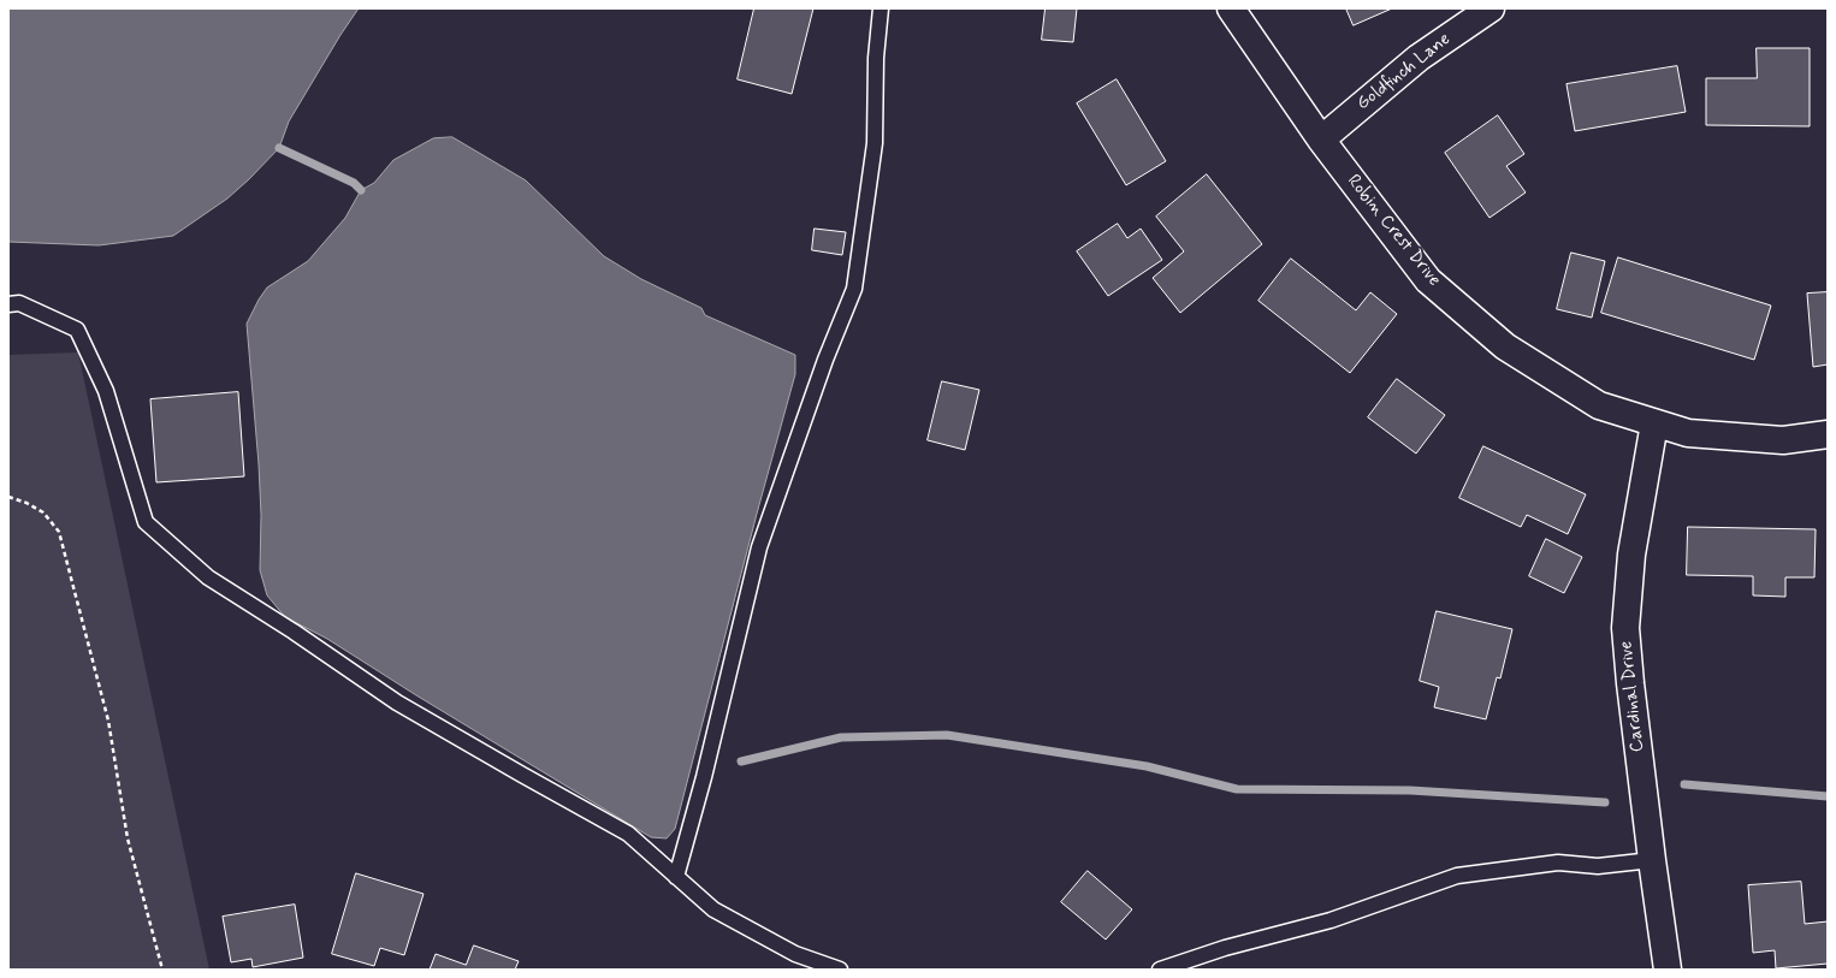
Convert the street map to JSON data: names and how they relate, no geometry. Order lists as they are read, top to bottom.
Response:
{
  "streets": {
    "street": ["Goldfinch Lane", "Robin Crest Drive", "Cardinal Drive"]
  },
  "crossings": [
    ["Goldfinch Lane", "Robin Crest Drive"],
    ["Robin Crest Drive", "Cardinal Drive"]
  ]
}
